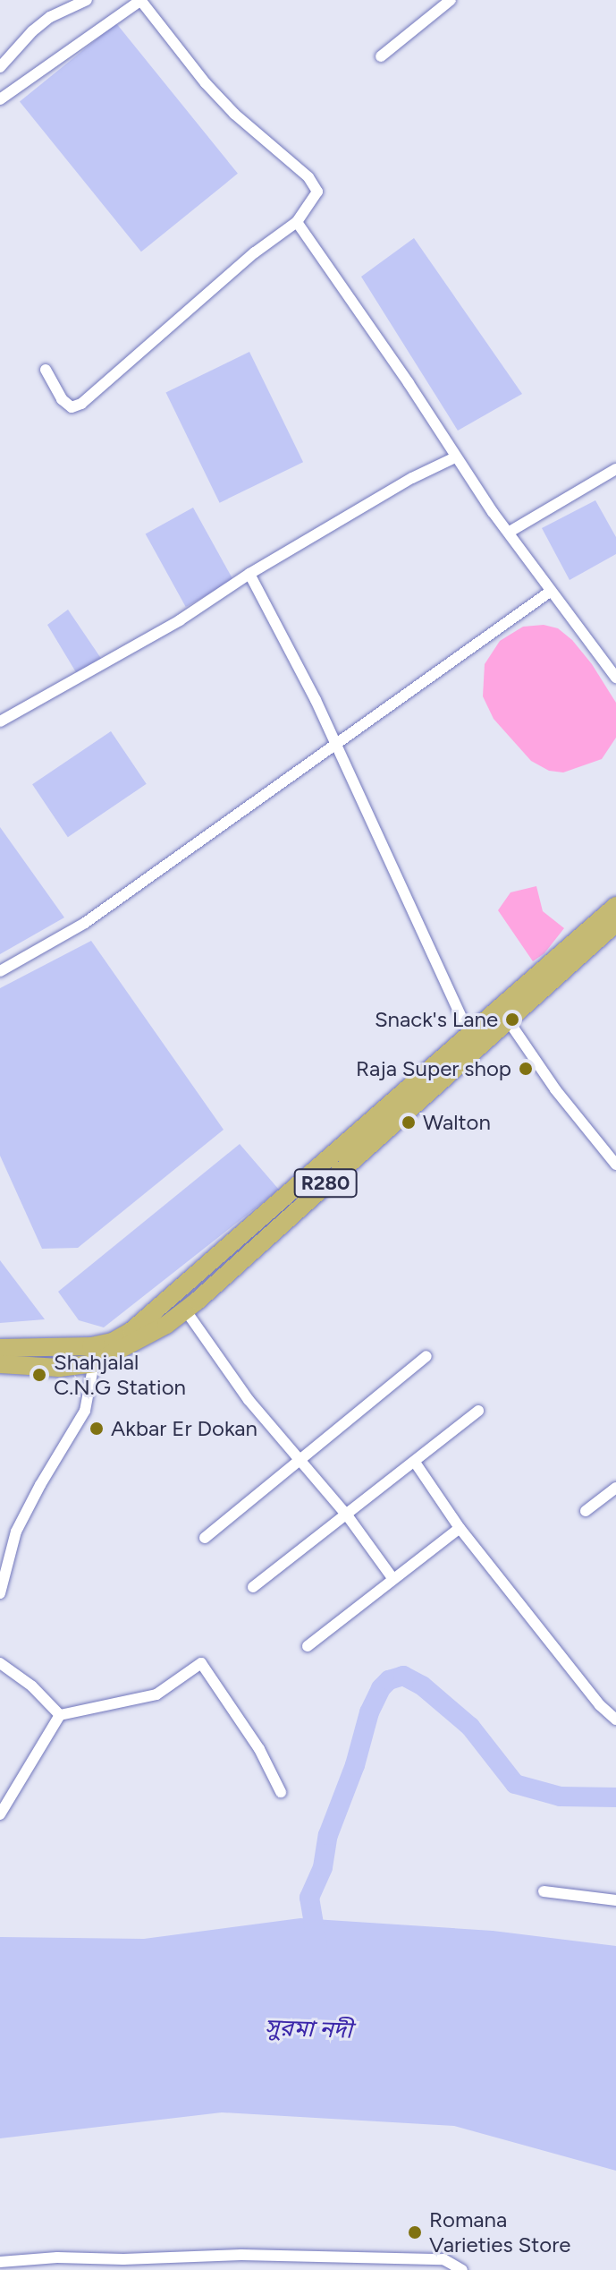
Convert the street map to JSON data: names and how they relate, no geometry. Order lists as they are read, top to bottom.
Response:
{
  "streets": {
    "main road": ["R280"]
  },
  "water": ["সুরমা নদী"],
  "places": [
    "Snack's Lane",
    "Raja Super shop",
    "Walton",
    "Shahjalal C.N.G Station",
    "Akbar Er Dokan",
    "Romana Varieties Store"
  ]
}
